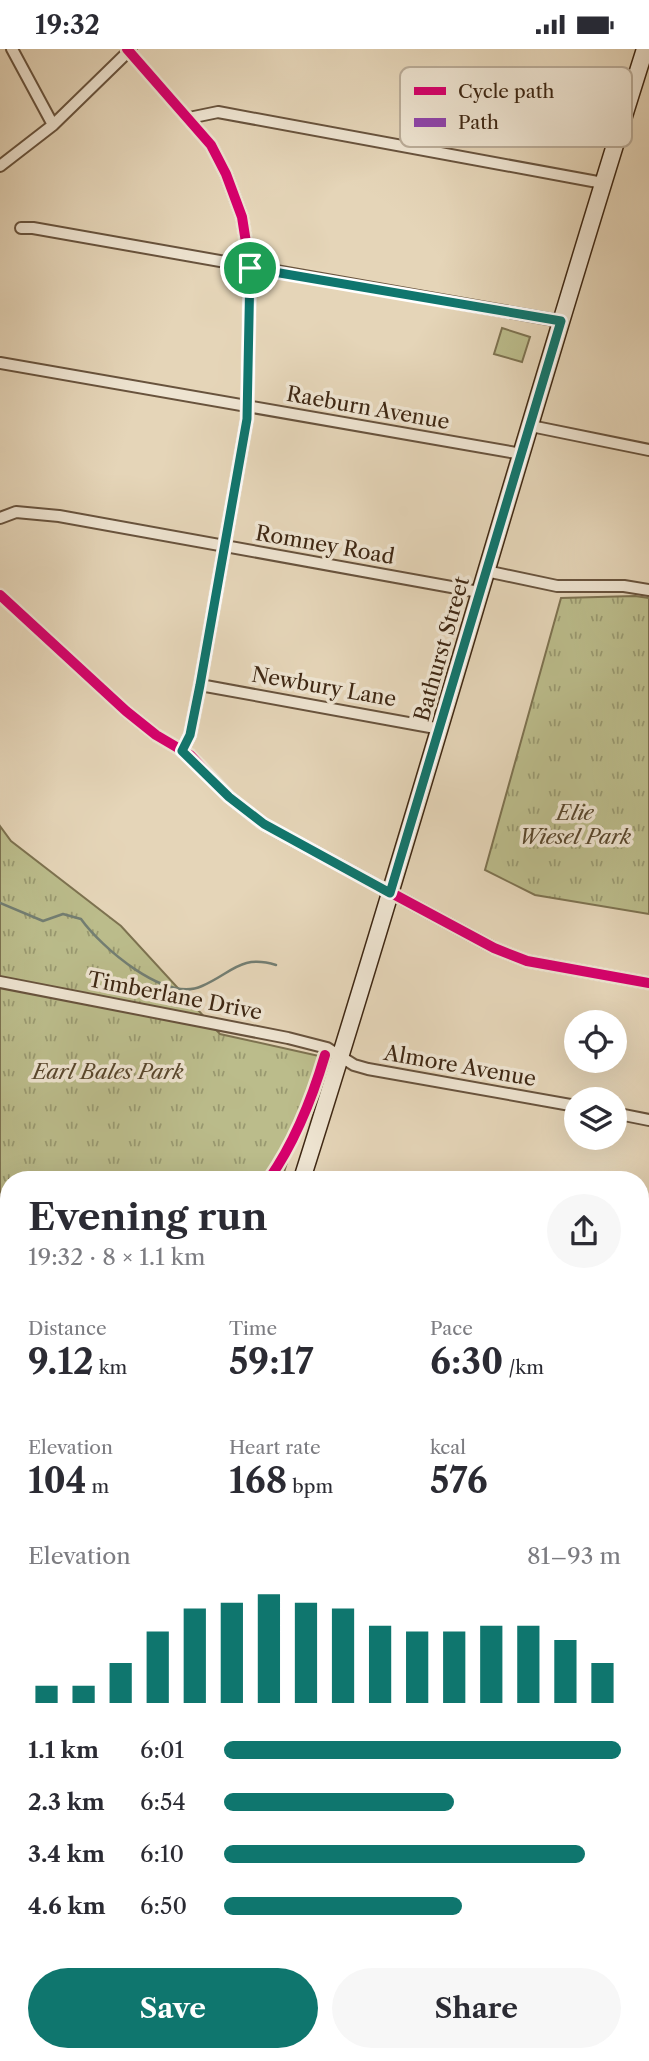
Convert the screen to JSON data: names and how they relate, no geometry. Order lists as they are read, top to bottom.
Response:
{
  "streets": {
    "main road": ["Bathurst Street"],
    "street": [
      "Raeburn Avenue",
      "Romney Road",
      "Newbury Lane",
      "Timberlane Drive",
      "Almore Avenue"
    ]
  },
  "crossings": [
    ["Raeburn Avenue", "Bathurst Street"],
    ["Romney Road", "Bathurst Street"],
    ["Bathurst Street", "Newbury Lane"],
    ["Bathurst Street", "Timberlane Drive"],
    ["Bathurst Street", "Almore Avenue"],
    ["Timberlane Drive", "Almore Avenue"]
  ],
  "parks": ["Elie Wiesel Park", "Earl Bales Park"],
  "legend": ["Cycle path", "Path"],
  "page": {
    "status": "19:32",
    "heading": ["Evening run", "19:32 · 8 × 1.1 km"],
    "stats": [
      ["Distance", "9.12 km"],
      ["Time", "59:17"],
      ["Pace", "6:30 /km"],
      ["Elevation", "104 m"],
      ["Heart rate", "168 bpm"],
      ["kcal", "576"]
    ],
    "chart": ["Elevation", "81–93 m"],
    "list": [
      {
        "name": "1.1 km",
        "note": "6:01"
      },
      {
        "name": "2.3 km",
        "note": "6:54"
      },
      {
        "name": "3.4 km",
        "note": "6:10"
      },
      {
        "name": "4.6 km",
        "note": "6:50"
      }
    ],
    "buttons": ["Save", "Share"]
  }
}
